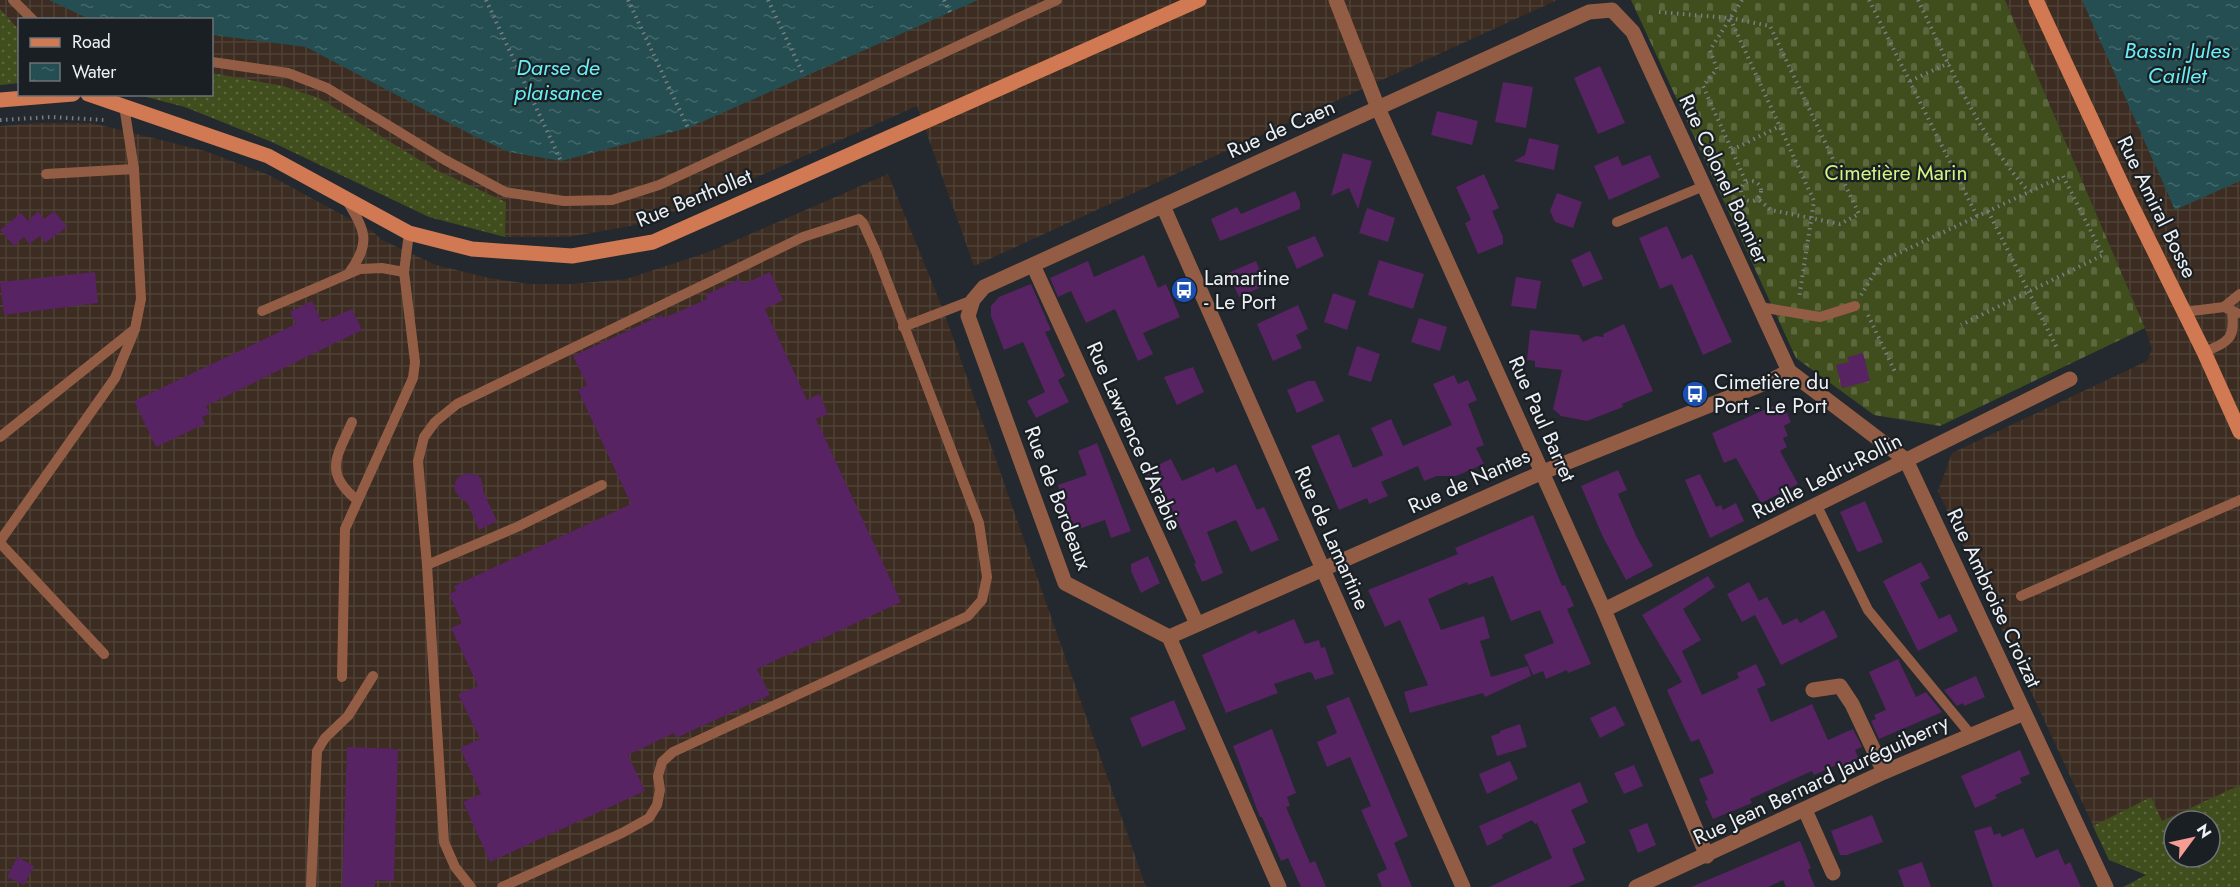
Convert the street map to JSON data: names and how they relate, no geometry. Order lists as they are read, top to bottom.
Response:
{
  "streets": {
    "main road": ["Rue Berthollet", "Rue Amiral Bosse"],
    "street": [
      "Rue de Caen",
      "Rue Colonel Bonnier",
      "Rue Paul Barret",
      "Rue Lawrence d'Arabie",
      "Ruelle Ledru-Rollin",
      "Rue de Nantes",
      "Rue de Bordeaux",
      "Rue de Lamartine",
      "Rue Ambroise Croizat",
      "Rue Jean Bernard Jauréguiberry"
    ]
  },
  "crossings": [
    ["Rue de Caen", "Rue Colonel Bonnier"],
    ["Rue de Caen", "Rue Paul Barret"],
    ["Rue de Caen", "Rue Lawrence d'Arabie"],
    ["Rue de Caen", "Rue de Bordeaux"],
    ["Rue de Caen", "Rue de Lamartine"],
    ["Rue Colonel Bonnier", "Rue de Nantes"],
    ["Rue Colonel Bonnier", "Rue Ambroise Croizat"],
    ["Rue Paul Barret", "Ruelle Ledru-Rollin"],
    ["Rue Paul Barret", "Rue de Nantes"],
    ["Rue Paul Barret", "Rue Jean Bernard Jauréguiberry"],
    ["Rue Lawrence d'Arabie", "Rue de Nantes"],
    ["Ruelle Ledru-Rollin", "Rue Ambroise Croizat"],
    ["Rue de Nantes", "Rue de Bordeaux"],
    ["Rue de Nantes", "Rue de Lamartine"],
    ["Rue de Nantes", "Rue Ambroise Croizat"],
    ["Rue Ambroise Croizat", "Rue Jean Bernard Jauréguiberry"]
  ],
  "water": ["Bassin Jules Caillet", "Darse de plaisance"],
  "parks": ["Cimetière Marin"],
  "places": {
    "bus stop": ["Lamartine - Le Port", "Cimetière du Port - Le Port"]
  },
  "legend": ["Road", "Water"],
  "north": "top right"
}
